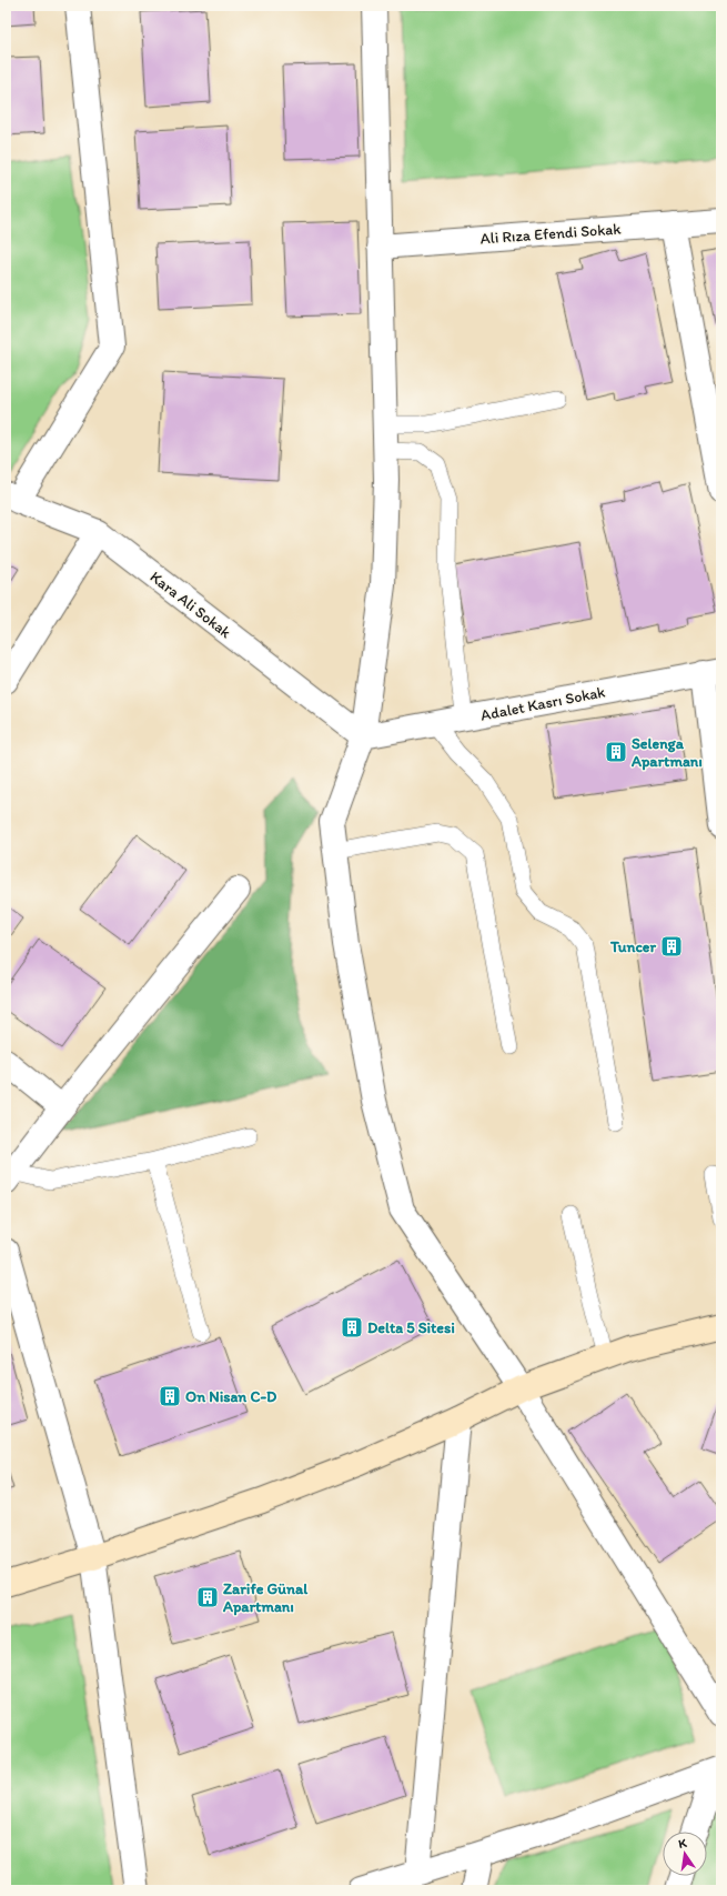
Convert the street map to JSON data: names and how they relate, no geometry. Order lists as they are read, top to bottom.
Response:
{
  "streets": {
    "street": ["Ali Rıza Efendi Sokak", "Kara Ali Sokak", "Adalet Kasrı Sokak"]
  },
  "crossings": [
    ["Kara Ali Sokak", "Adalet Kasrı Sokak"]
  ],
  "places": {
    "building": [
      "Selenga Apartmanı",
      "Tuncer",
      "Delta 5 Sitesi",
      "On Nisan C-D",
      "Zarife Günal Apartmanı"
    ]
  },
  "north": "top"
}
